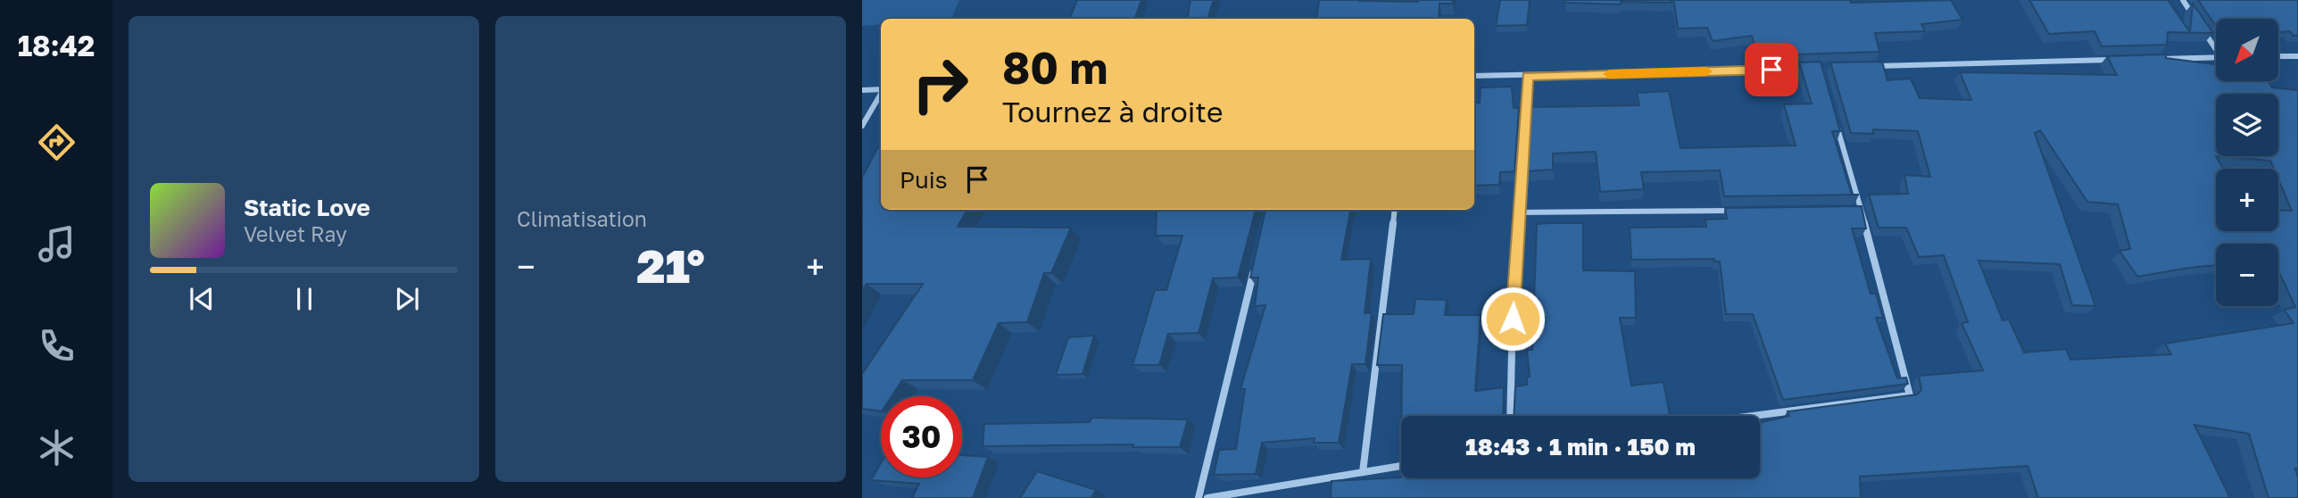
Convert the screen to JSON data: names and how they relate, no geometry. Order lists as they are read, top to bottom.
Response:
{
  "north": "bottom left",
  "page": {
    "tabs": "18:42",
    "tile": "Climatisation",
    "map_buttons": ["+", "−"],
    "turn": ["80 m", "Tournez à droite"],
    "then": "Puis",
    "song": ["Static Love", "Velvet Ray"],
    "heat": ["−", "21°", "+"],
    "limit": "30",
    "trip": "18:43 · 1 min · 150 m"
  }
}
